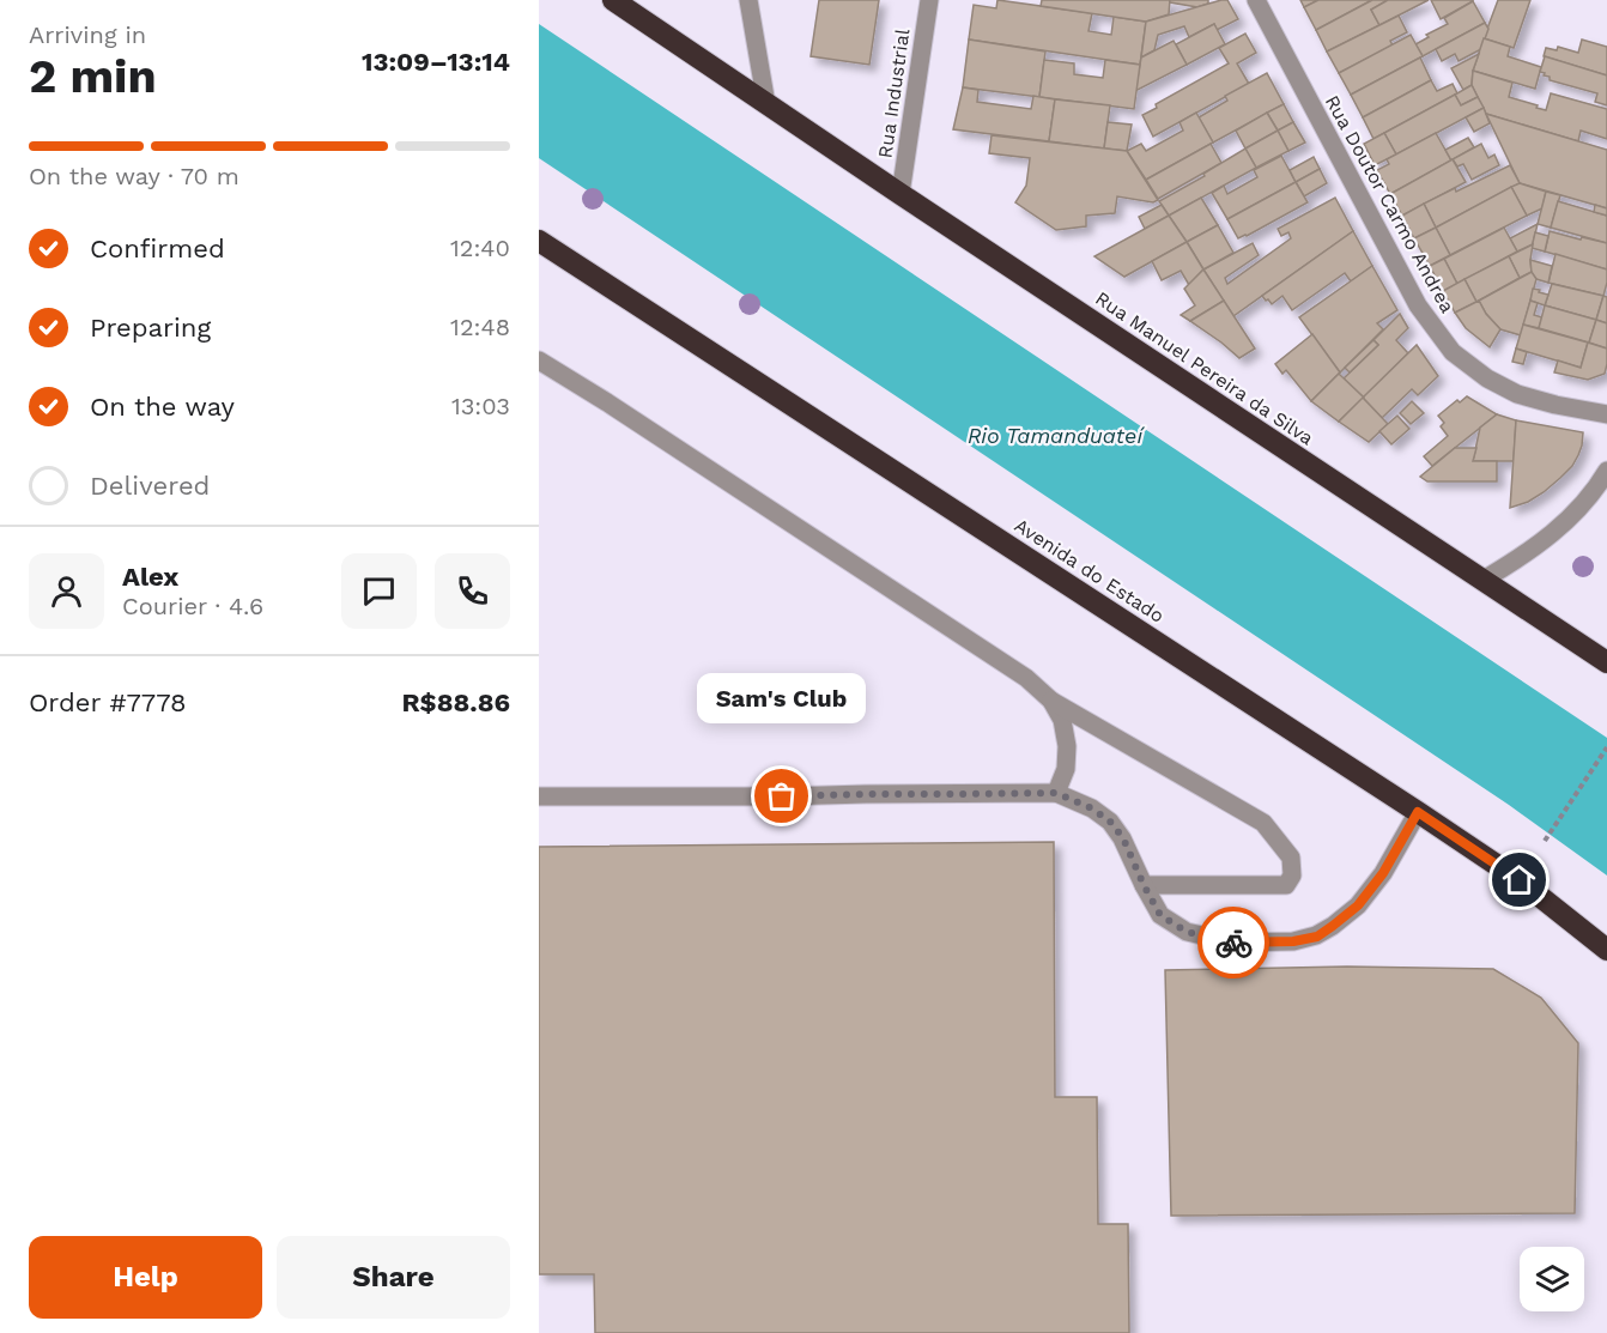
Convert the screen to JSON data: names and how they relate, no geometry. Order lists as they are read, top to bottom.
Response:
{
  "streets": {
    "highway": ["Rua Manuel Pereira da Silva", "Avenida do Estado"],
    "street": ["Rua Industrial", "Rua Doutor Carmo Andrea"]
  },
  "crossings": [
    ["Rua Industrial", "Rua Manuel Pereira da Silva"]
  ],
  "water": ["Rio Tamanduateí"],
  "places": ["Sam's Club"],
  "page": {
    "heading": ["2 min", "Arriving in", "13:09–13:14"],
    "panel": [
      "Alex",
      "Courier · 4.6",
      "Order #7778",
      "R$88.86"
    ],
    "bar": "On the way · 70 m",
    "list": [
      ["Confirmed", "12:40"],
      ["Preparing", "12:48"],
      ["On the way", "13:03"],
      "Delivered"
    ],
    "bubble": "Sam's Club",
    "buttons": ["Help", "Share"]
  }
}
